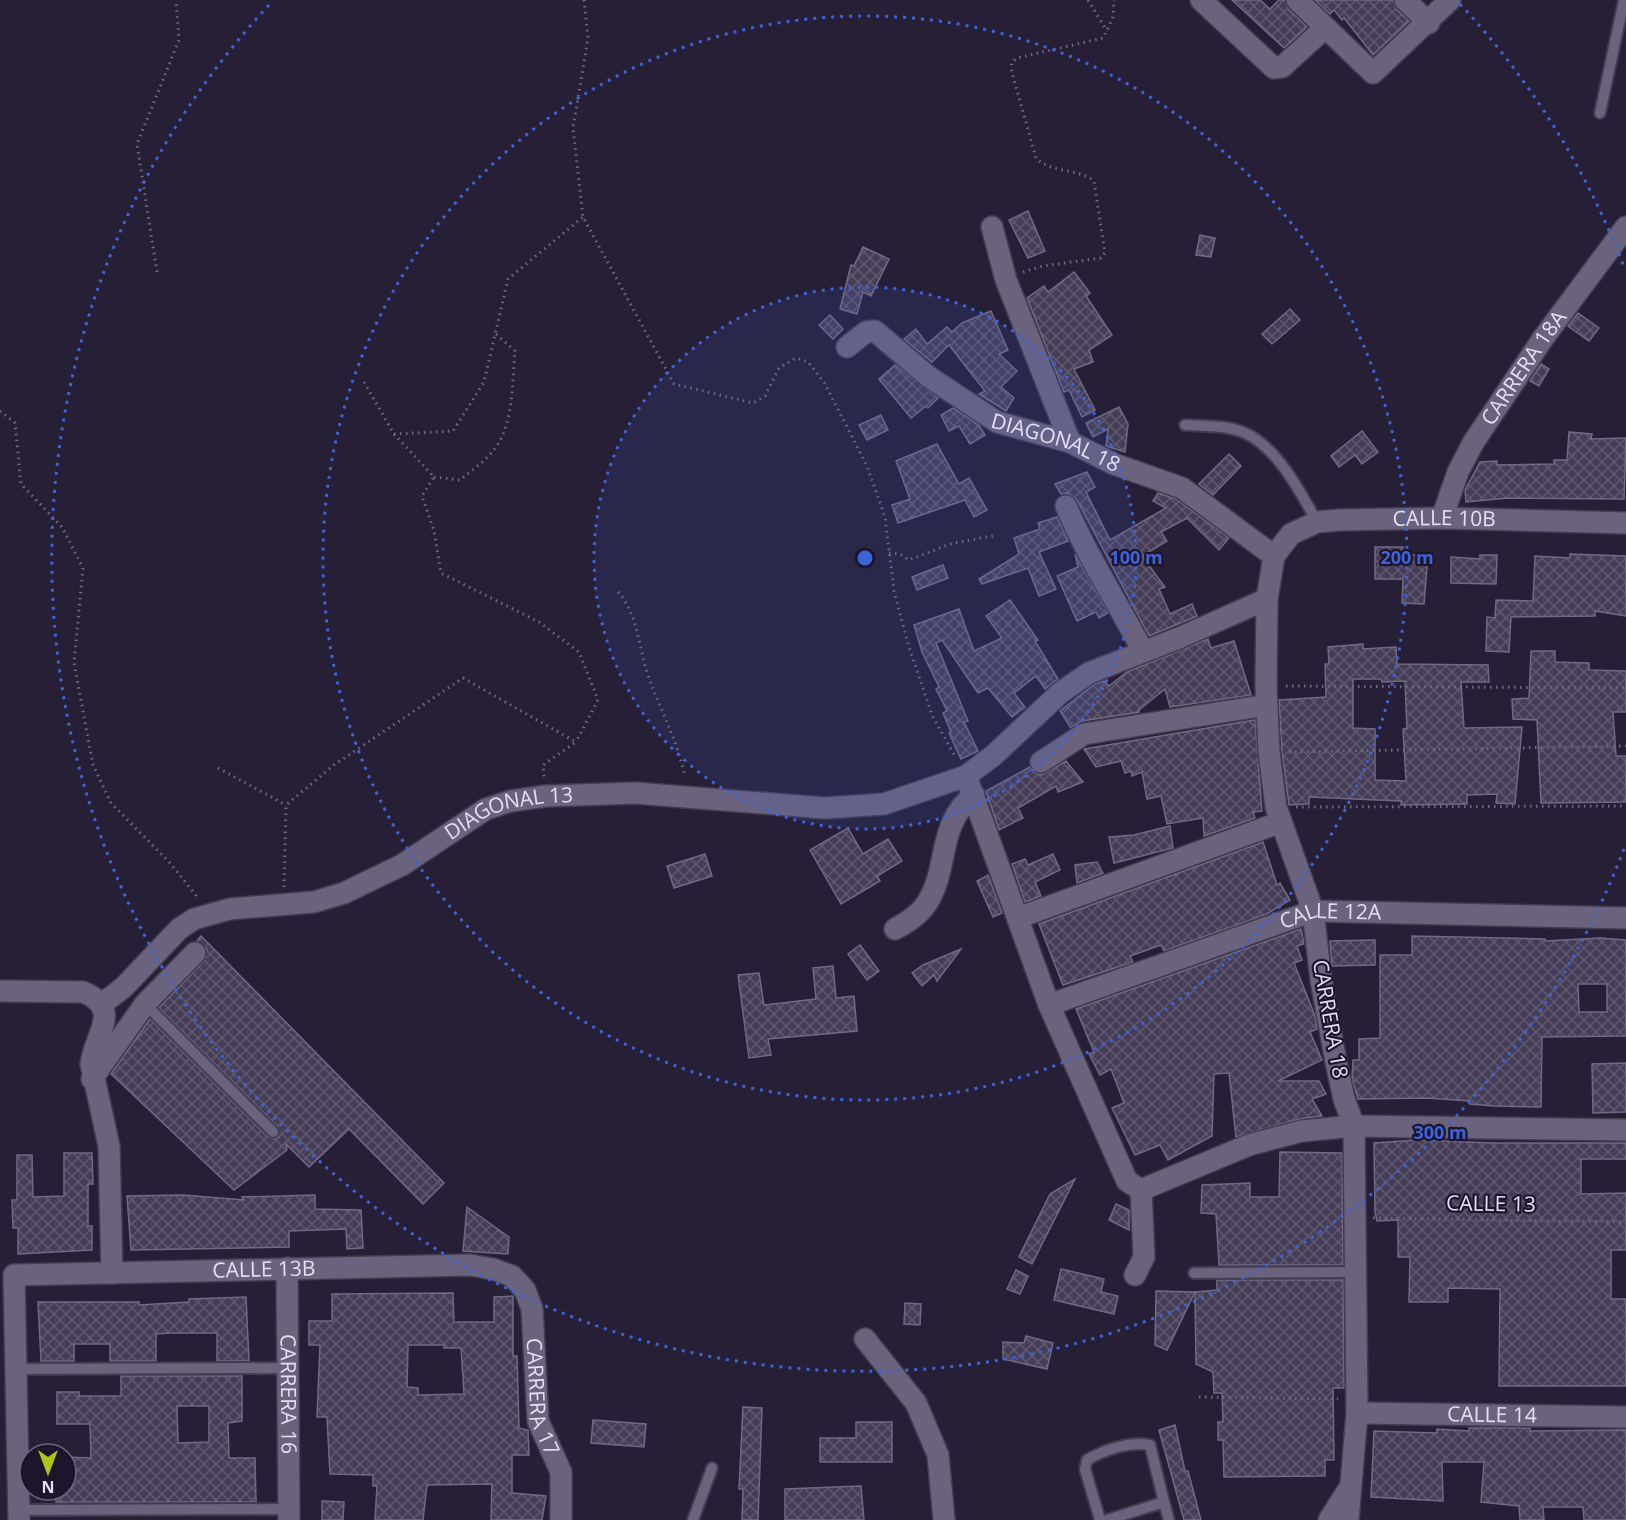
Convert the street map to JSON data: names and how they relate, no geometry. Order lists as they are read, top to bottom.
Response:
{
  "streets": {
    "street": [
      "CARRERA 18A",
      "DIAGONAL 18",
      "CALLE 10B",
      "DIAGONAL 13",
      "CALLE 12A",
      "CARRERA 18",
      "CALLE 13B",
      "CARRERA 16",
      "CARRERA 17",
      "CALLE 14"
    ],
    "path": ["CALLE 13"]
  },
  "crossings": [
    ["CARRERA 18A", "CALLE 10B"],
    ["DIAGONAL 18", "CALLE 10B"],
    ["DIAGONAL 18", "CARRERA 18"],
    ["CALLE 10B", "CARRERA 18"],
    ["CALLE 12A", "CARRERA 18"],
    ["CARRERA 18", "CALLE 13"],
    ["CARRERA 18", "CALLE 14"],
    ["CALLE 13B", "CARRERA 16"],
    ["CALLE 13B", "CARRERA 17"]
  ],
  "north": "bottom",
  "rings": ["100 m", "200 m", "300 m"]
}
